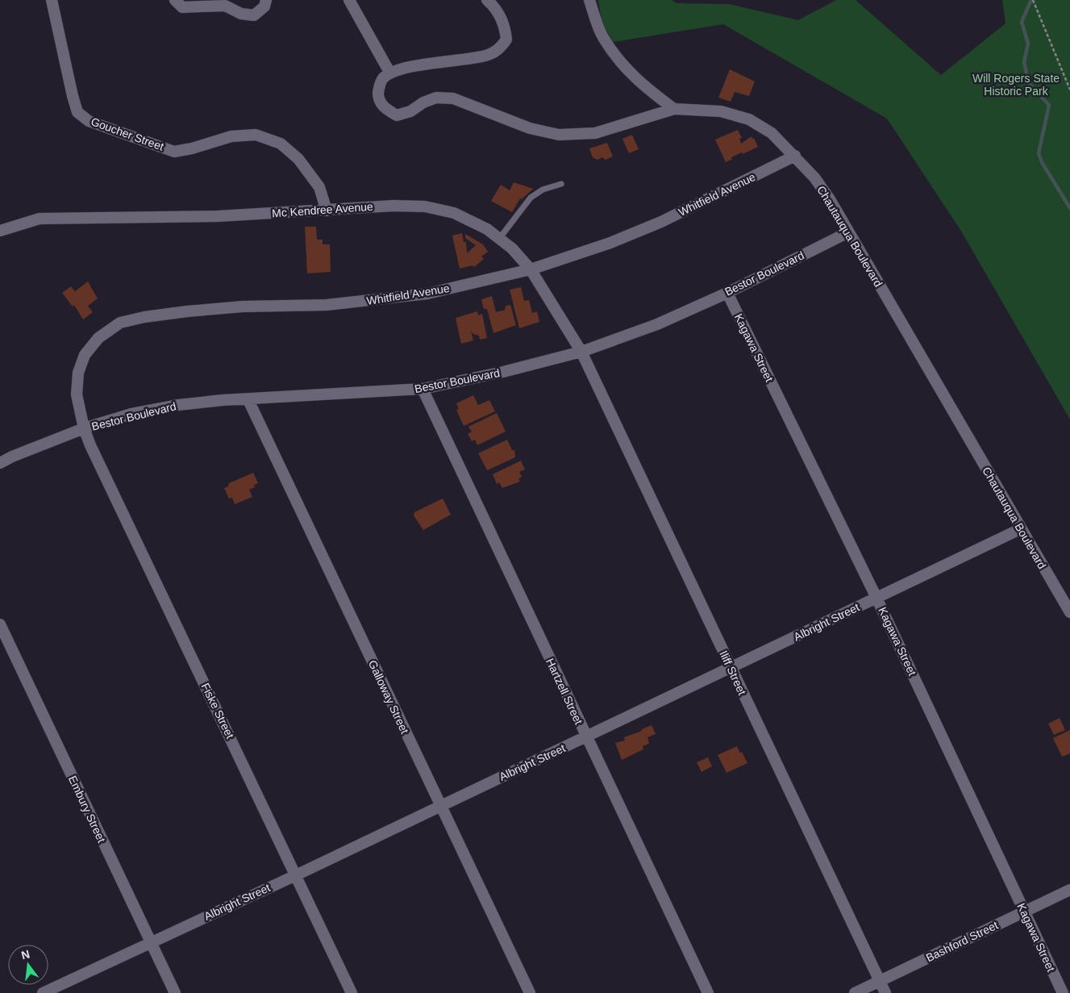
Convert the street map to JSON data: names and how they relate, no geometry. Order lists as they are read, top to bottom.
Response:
{
  "streets": {
    "street": [
      "Goucher Street",
      "Whitfield Avenue",
      "Mc Kendree Avenue",
      "Chautauqua Boulevard",
      "Bestor Boulevard",
      "Kagawa Street",
      "Albright Street",
      "Iliff Street",
      "Hartzell Street",
      "Galloway Street",
      "Fiske Street",
      "Embury Street",
      "Bashford Street"
    ]
  },
  "crossings": [
    ["Goucher Street", "Mc Kendree Avenue"],
    ["Whitfield Avenue", "Mc Kendree Avenue"],
    ["Whitfield Avenue", "Chautauqua Boulevard"],
    ["Whitfield Avenue", "Bestor Boulevard"],
    ["Whitfield Avenue", "Fiske Street"],
    ["Mc Kendree Avenue", "Bestor Boulevard"],
    ["Mc Kendree Avenue", "Iliff Street"],
    ["Chautauqua Boulevard", "Bestor Boulevard"],
    ["Chautauqua Boulevard", "Albright Street"],
    ["Bestor Boulevard", "Kagawa Street"],
    ["Bestor Boulevard", "Iliff Street"],
    ["Bestor Boulevard", "Hartzell Street"],
    ["Bestor Boulevard", "Galloway Street"],
    ["Bestor Boulevard", "Fiske Street"],
    ["Kagawa Street", "Albright Street"],
    ["Kagawa Street", "Bashford Street"],
    ["Albright Street", "Iliff Street"],
    ["Albright Street", "Hartzell Street"],
    ["Albright Street", "Galloway Street"],
    ["Albright Street", "Fiske Street"],
    ["Albright Street", "Embury Street"],
    ["Iliff Street", "Bashford Street"]
  ],
  "parks": ["Will Rogers State Historic Park"],
  "north": "top"
}
